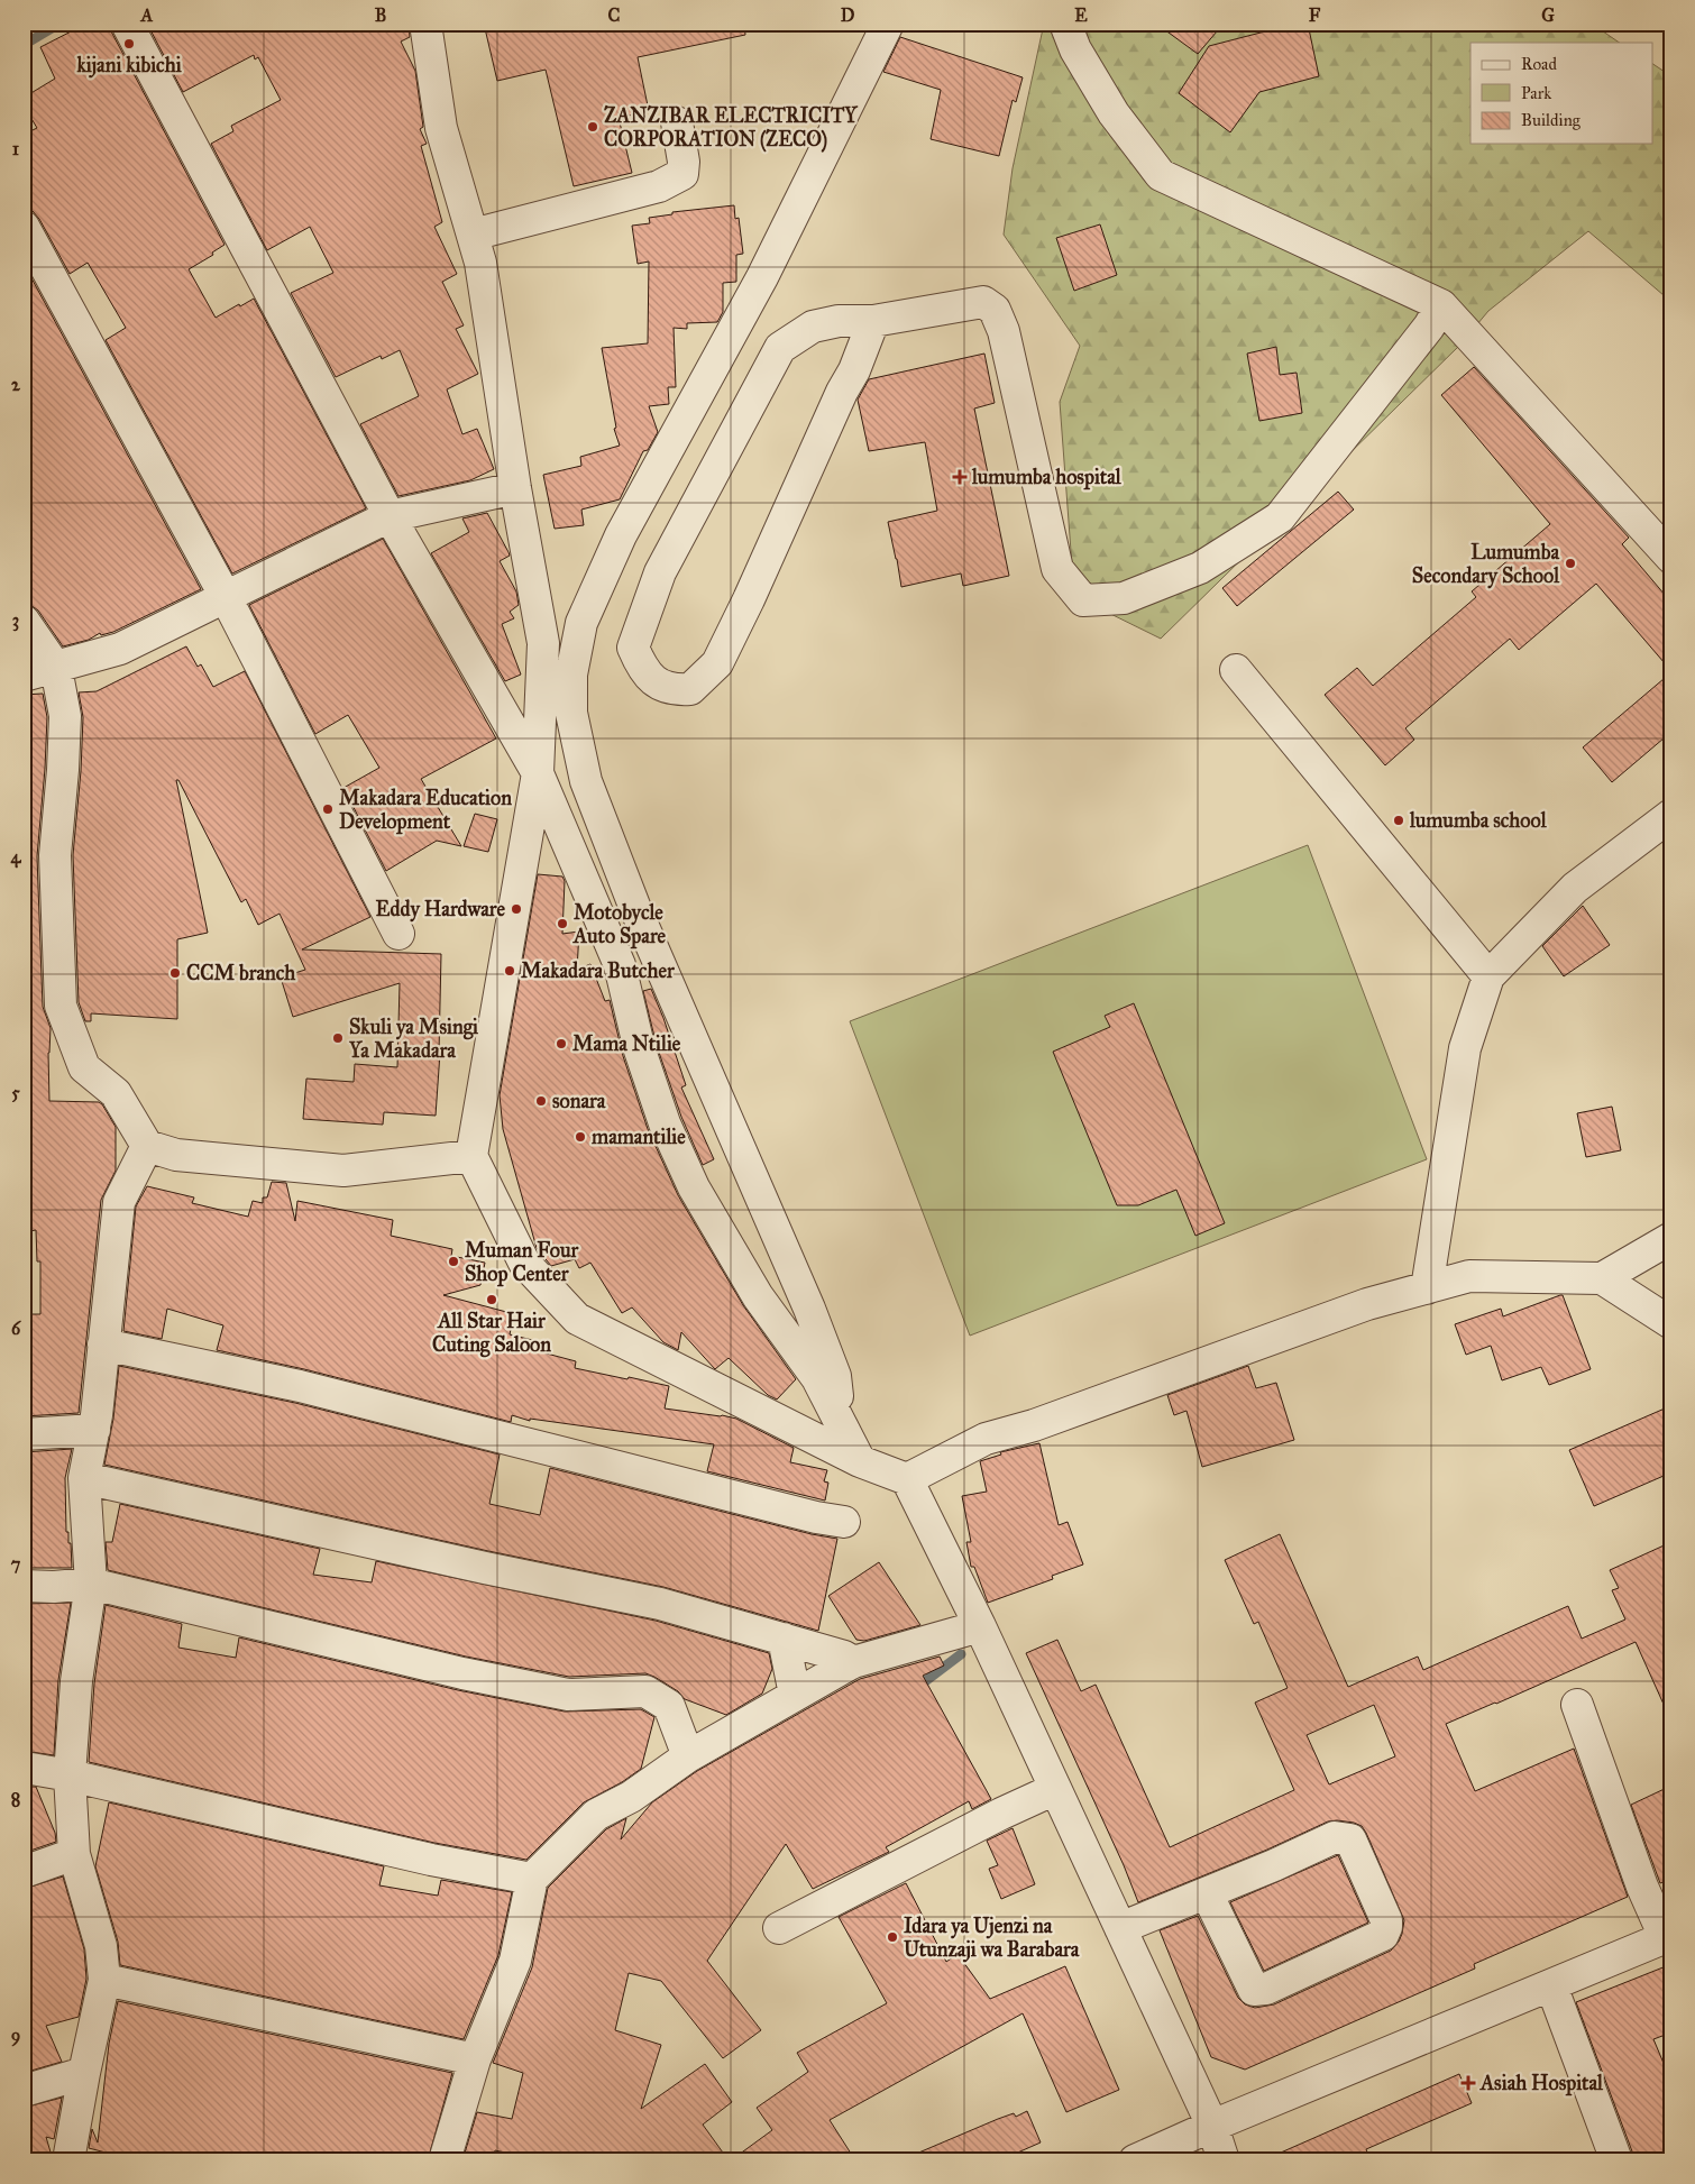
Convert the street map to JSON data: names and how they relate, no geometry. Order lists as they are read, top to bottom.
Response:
{
  "places": {
    "other": [
      "kijani kibichi",
      "ZANZIBAR ELECTRICITY CORPORATION (ZECO)",
      "Lumumba Secondary School",
      "Makadara Education Development",
      "lumumba school",
      "Eddy Hardware",
      "Motobycle Auto Spare",
      "Makadara Butcher",
      "CCM branch",
      "Skuli ya Msingi Ya Makadara",
      "Mama Ntilie",
      "sonara",
      "mamantilie",
      "Muman Four Shop Center",
      "All Star Hair Cuting Saloon",
      "Idara ya Ujenzi na Utunzaji wa Barabara"
    ],
    "health": ["lumumba hospital", "Asiah Hospital"]
  },
  "legend": ["Road", "Park", "Building"],
  "grid": {
    "columns": [
      "A",
      "B",
      "C",
      "D",
      "E",
      "F",
      "G"
    ],
    "rows": [
      "1",
      "2",
      "3",
      "4",
      "5",
      "6",
      "7",
      "8",
      "9"
    ]
  }
}
